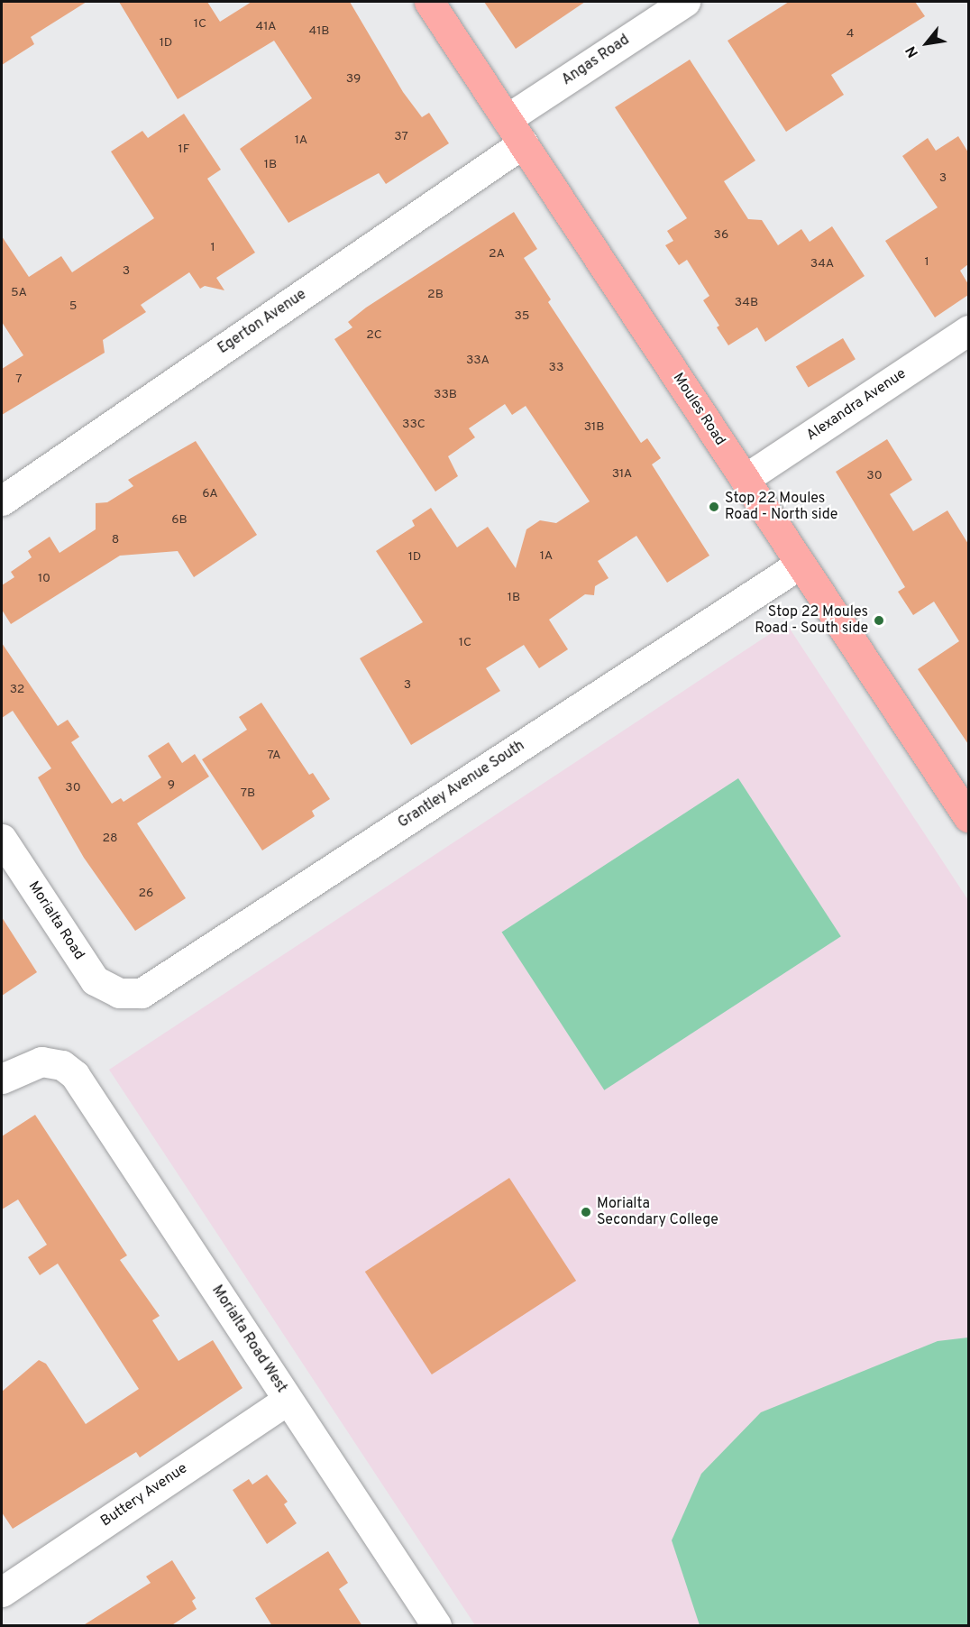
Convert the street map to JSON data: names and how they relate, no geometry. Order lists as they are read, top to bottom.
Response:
{
  "streets": {
    "main road": ["Moules Road"],
    "street": [
      "Angas Road",
      "Egerton Avenue",
      "Alexandra Avenue",
      "Grantley Avenue South",
      "Morialta Road",
      "Morialta Road West",
      "Buttery Avenue"
    ]
  },
  "crossings": [
    ["Angas Road", "Egerton Avenue"],
    ["Angas Road", "Moules Road"],
    ["Egerton Avenue", "Moules Road"],
    ["Alexandra Avenue", "Moules Road"],
    ["Moules Road", "Grantley Avenue South"],
    ["Grantley Avenue South", "Morialta Road"],
    ["Morialta Road West", "Buttery Avenue"]
  ],
  "places": ["Stop 22 Moules Road - North side", "Stop 22 Moules Road - South side", "Morialta Secondary College"],
  "house_numbers": [
    "1C",
    "41A",
    "41B",
    "4",
    "1D",
    "39",
    "37",
    "1A",
    "1F",
    "1B",
    "3",
    "36",
    "1",
    "2A",
    "1",
    "34A",
    "3",
    "5A",
    "2B",
    "34B",
    "5",
    "35",
    "2C",
    "33A",
    "33",
    "7",
    "33B",
    "33C",
    "31B",
    "31A",
    "30",
    "6A",
    "6B",
    "8",
    "1A",
    "1D",
    "10",
    "1B",
    "1C",
    "3",
    "32",
    "7A",
    "9",
    "30",
    "7B",
    "28",
    "26"
  ],
  "north": "bottom left"
}
